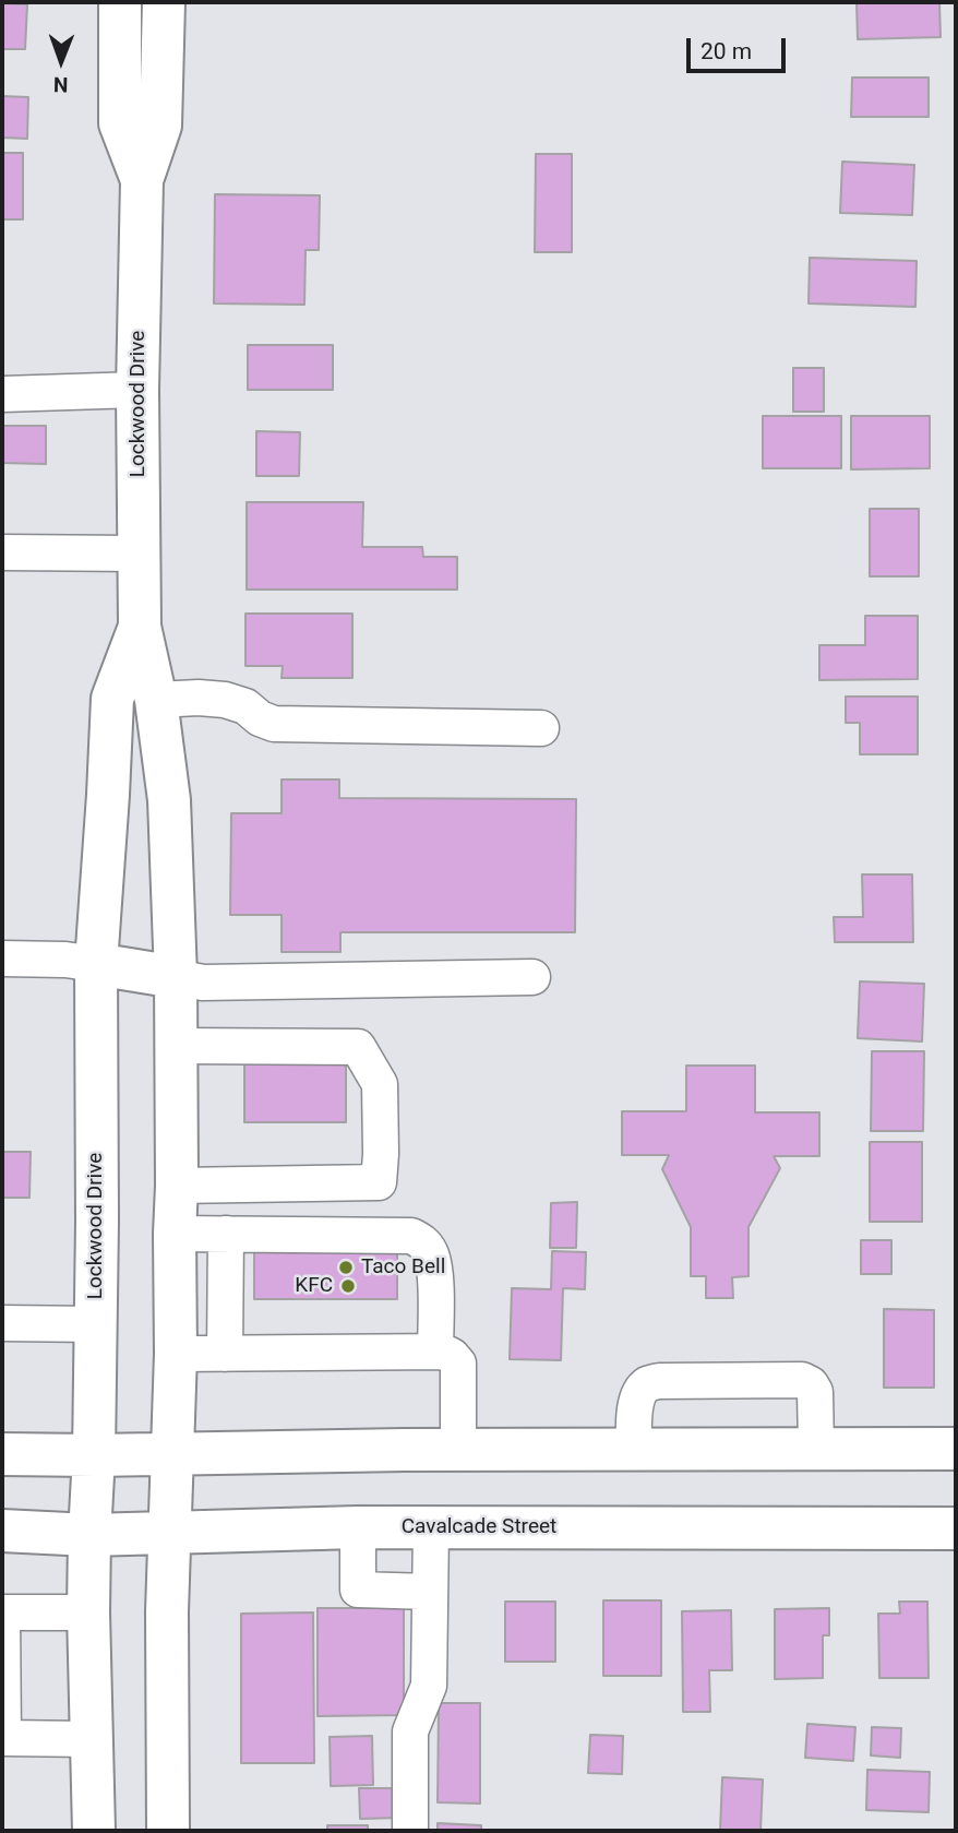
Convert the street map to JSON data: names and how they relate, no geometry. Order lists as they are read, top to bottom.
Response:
{
  "streets": {
    "main road": ["Lockwood Drive", "Cavalcade Street"]
  },
  "crossings": [
    ["Lockwood Drive", "Cavalcade Street"]
  ],
  "places": ["Taco Bell", "KFC"],
  "scale_bar": "20 m",
  "north": "bottom"
}
